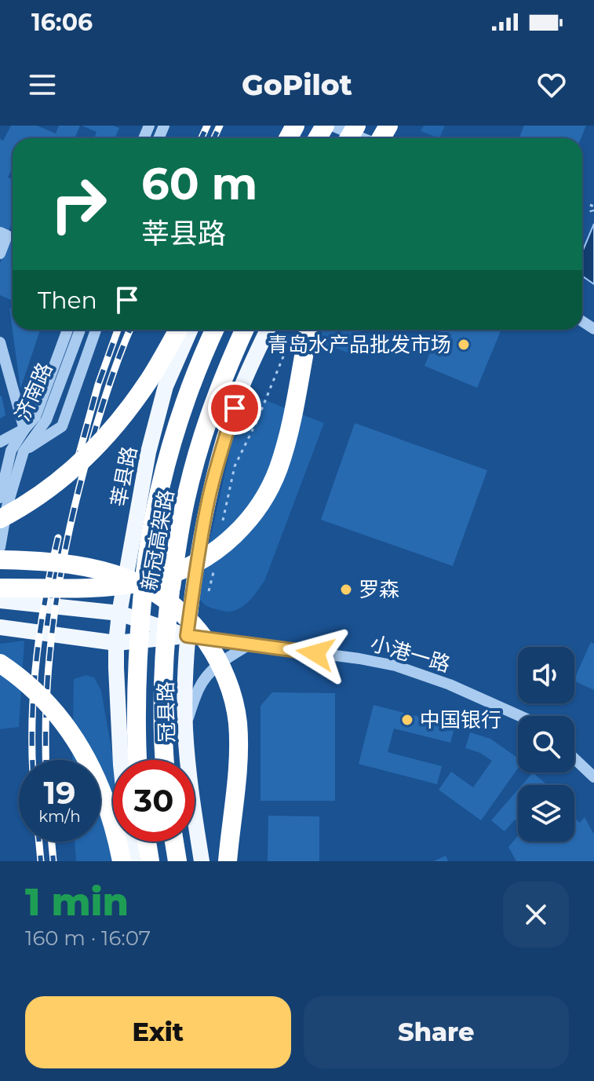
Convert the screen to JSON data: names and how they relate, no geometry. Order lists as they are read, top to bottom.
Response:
{
  "streets": {
    "highway": ["新冠高架路"],
    "main road": ["莘县路", "冠县路"],
    "street": ["济南路", "小港一路"]
  },
  "crossings": [
    ["小港一路", "冠县路"]
  ],
  "places": ["青岛水产品批发市场", "罗森", "中国银行"],
  "page": {
    "status": "16:06",
    "header": "GoPilot",
    "turn": ["60 m", "莘县路"],
    "then": "Then",
    "speed": "19 km/h",
    "limit": "30",
    "heading": ["1 min", "160 m · 16:07"],
    "buttons": ["Exit", "Share"]
  }
}
